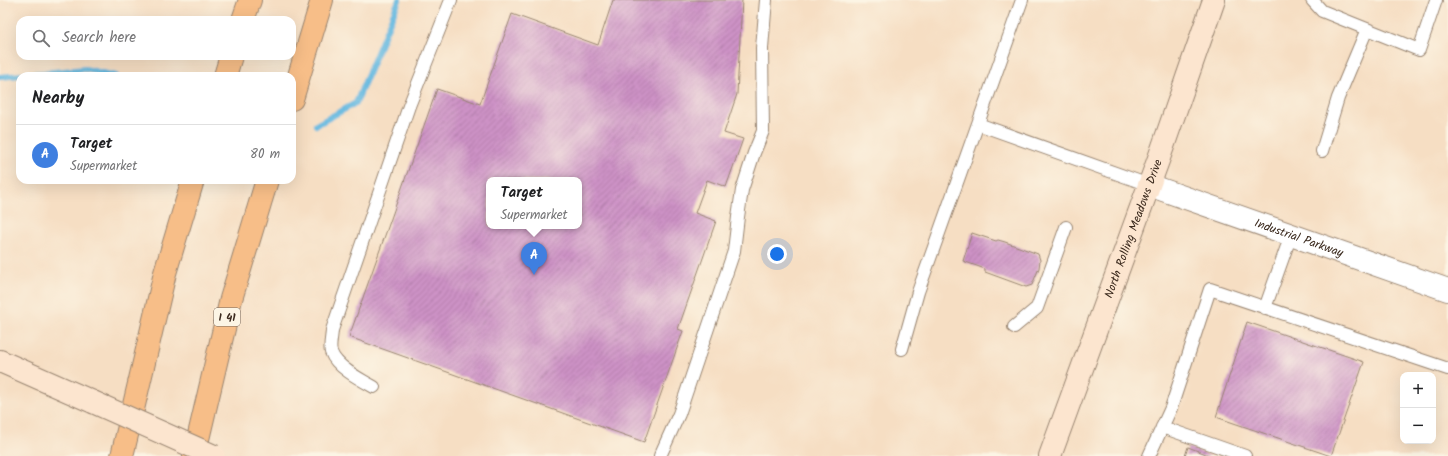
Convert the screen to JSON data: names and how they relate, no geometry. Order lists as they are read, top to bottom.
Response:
{
  "streets": {
    "highway": ["I 41"],
    "main road": ["North Rolling Meadows Drive"],
    "street": ["Industrial Parkway"]
  },
  "crossings": [
    ["North Rolling Meadows Drive", "Industrial Parkway"]
  ],
  "page": {
    "search": "Search here",
    "heading": "Nearby",
    "list": [
      {
        "mark": "A",
        "name": "Target",
        "note": "Supermarket",
        "value": "80 m"
      }
    ],
    "popup": ["Target", "Supermarket"],
    "pins": "A",
    "map_buttons": ["+", "−"]
  }
}
